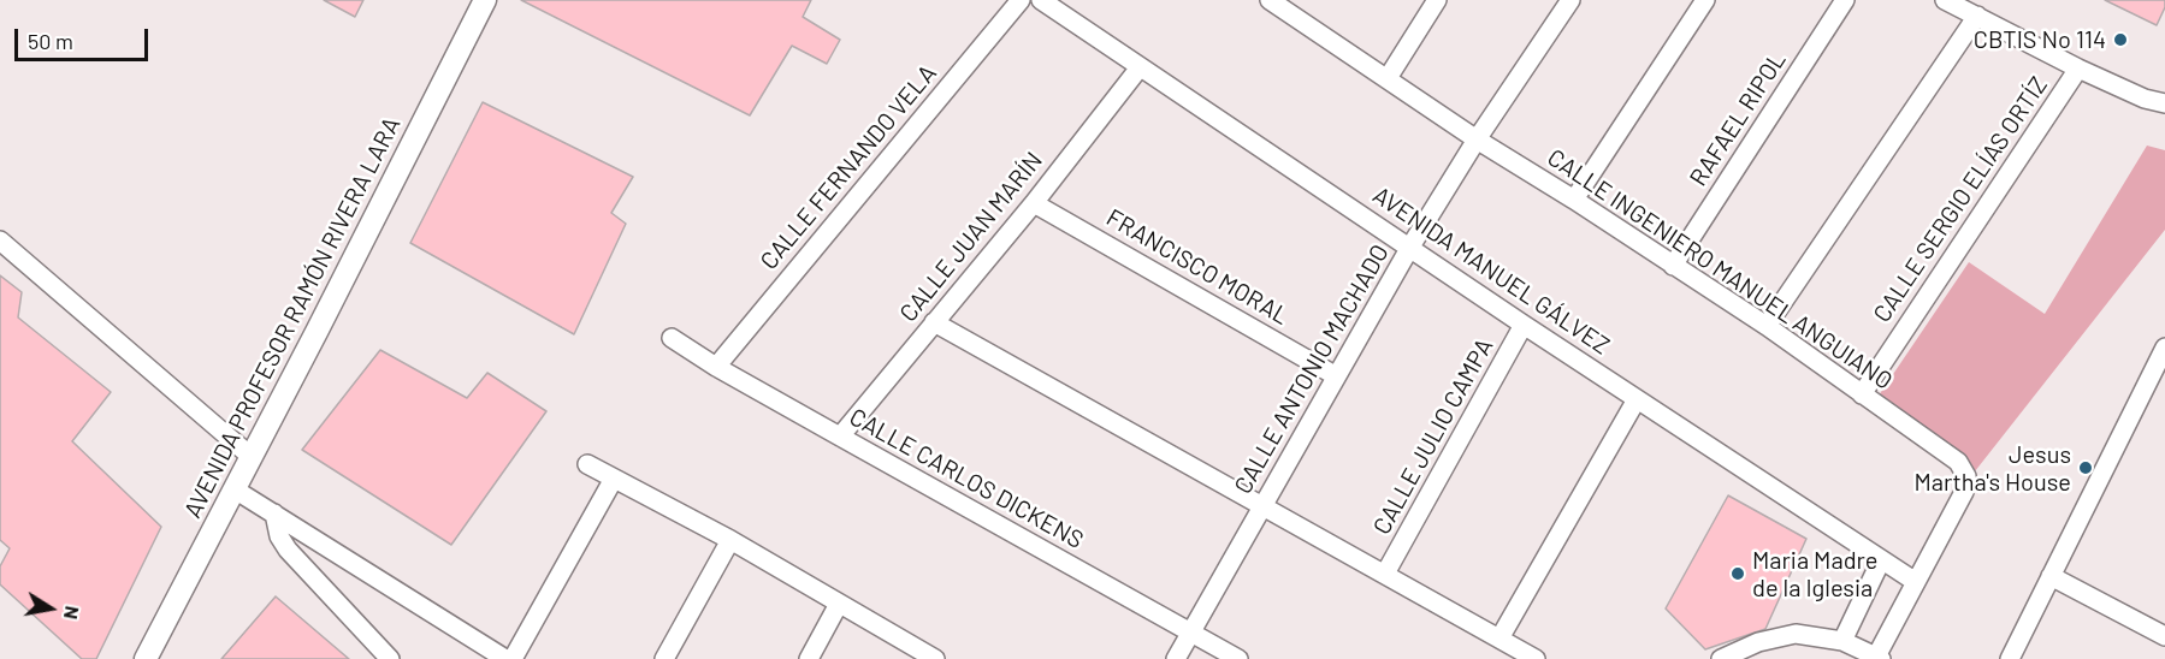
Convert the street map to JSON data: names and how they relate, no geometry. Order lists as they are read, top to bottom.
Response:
{
  "streets": {
    "main road": ["AVENIDA PROFESOR RAMÓN RIVERA LARA"],
    "street": [
      "RAFAEL RIPOL",
      "CALLE FERNANDO VELA",
      "CALLE SERGIO ELÍAS ORTÍZ",
      "CALLE JUAN MARÍN",
      "FRANCISCO MORAL",
      "CALLE INGENIERO MANUEL ANGUIANO",
      "AVENIDA MANUEL GÁLVEZ",
      "CALLE ANTONIO MACHADO",
      "CALLE JULIO CAMPA",
      "CALLE CARLOS DICKENS"
    ]
  },
  "crossings": [
    ["RAFAEL RIPOL", "CALLE INGENIERO MANUEL ANGUIANO"],
    ["CALLE FERNANDO VELA", "CALLE CARLOS DICKENS"],
    ["CALLE SERGIO ELÍAS ORTÍZ", "CALLE INGENIERO MANUEL ANGUIANO"],
    ["CALLE JUAN MARÍN", "FRANCISCO MORAL"],
    ["CALLE JUAN MARÍN", "AVENIDA MANUEL GÁLVEZ"],
    ["CALLE JUAN MARÍN", "CALLE CARLOS DICKENS"],
    ["FRANCISCO MORAL", "CALLE ANTONIO MACHADO"],
    ["CALLE INGENIERO MANUEL ANGUIANO", "AVENIDA MANUEL GÁLVEZ"],
    ["CALLE INGENIERO MANUEL ANGUIANO", "CALLE ANTONIO MACHADO"],
    ["AVENIDA MANUEL GÁLVEZ", "CALLE ANTONIO MACHADO"],
    ["AVENIDA MANUEL GÁLVEZ", "CALLE JULIO CAMPA"],
    ["CALLE ANTONIO MACHADO", "CALLE CARLOS DICKENS"]
  ],
  "places": ["CBTIS No 114", "Jesus Martha's House", "Maria Madre de la Iglesia"],
  "scale_bar": "50 m",
  "north": "right"
}
